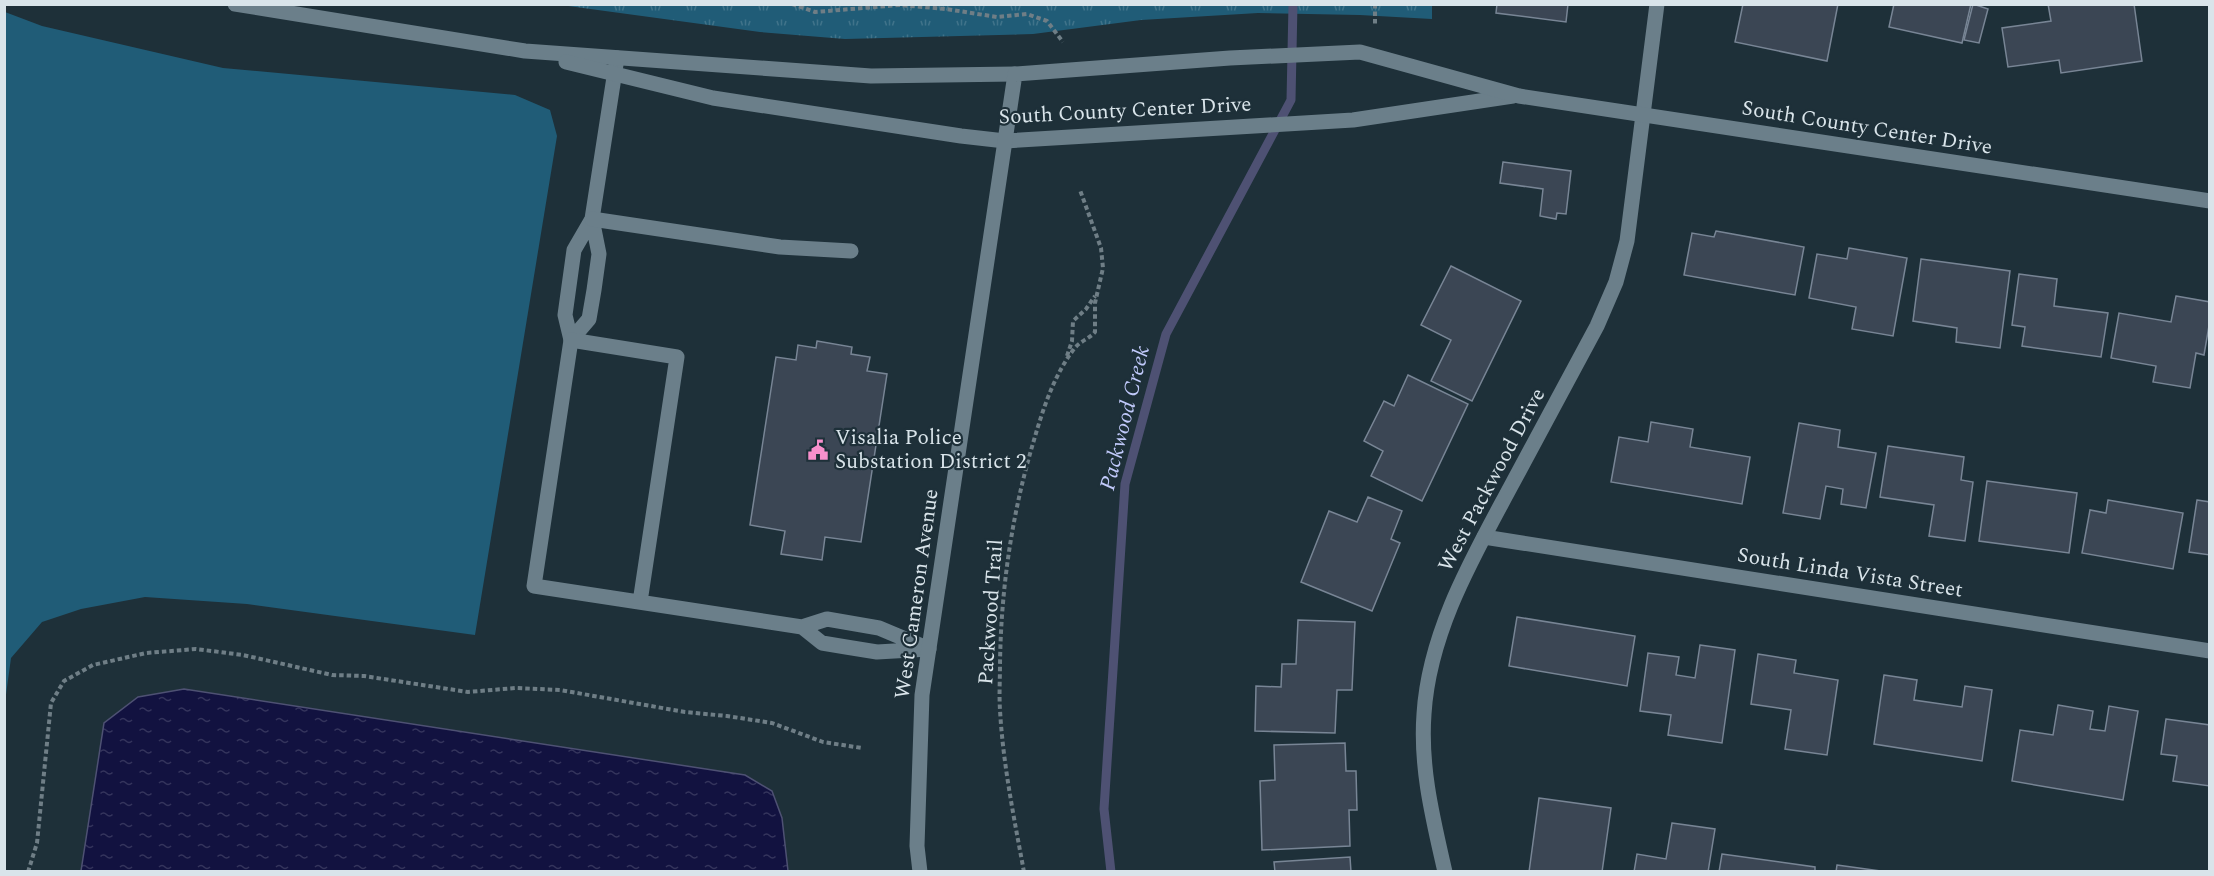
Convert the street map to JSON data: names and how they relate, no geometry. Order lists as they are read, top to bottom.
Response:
{
  "streets": {
    "street": [
      "South County Center Drive",
      "West Packwood Drive",
      "South Linda Vista Street",
      "West Cameron Avenue"
    ],
    "path": ["Packwood Trail"]
  },
  "crossings": [
    ["South County Center Drive", "West Packwood Drive"],
    ["South County Center Drive", "West Cameron Avenue"],
    ["West Packwood Drive", "South Linda Vista Street"]
  ],
  "water": ["Packwood Creek"],
  "places": {
    "public building": ["Visalia Police Substation District 2"]
  }
}
